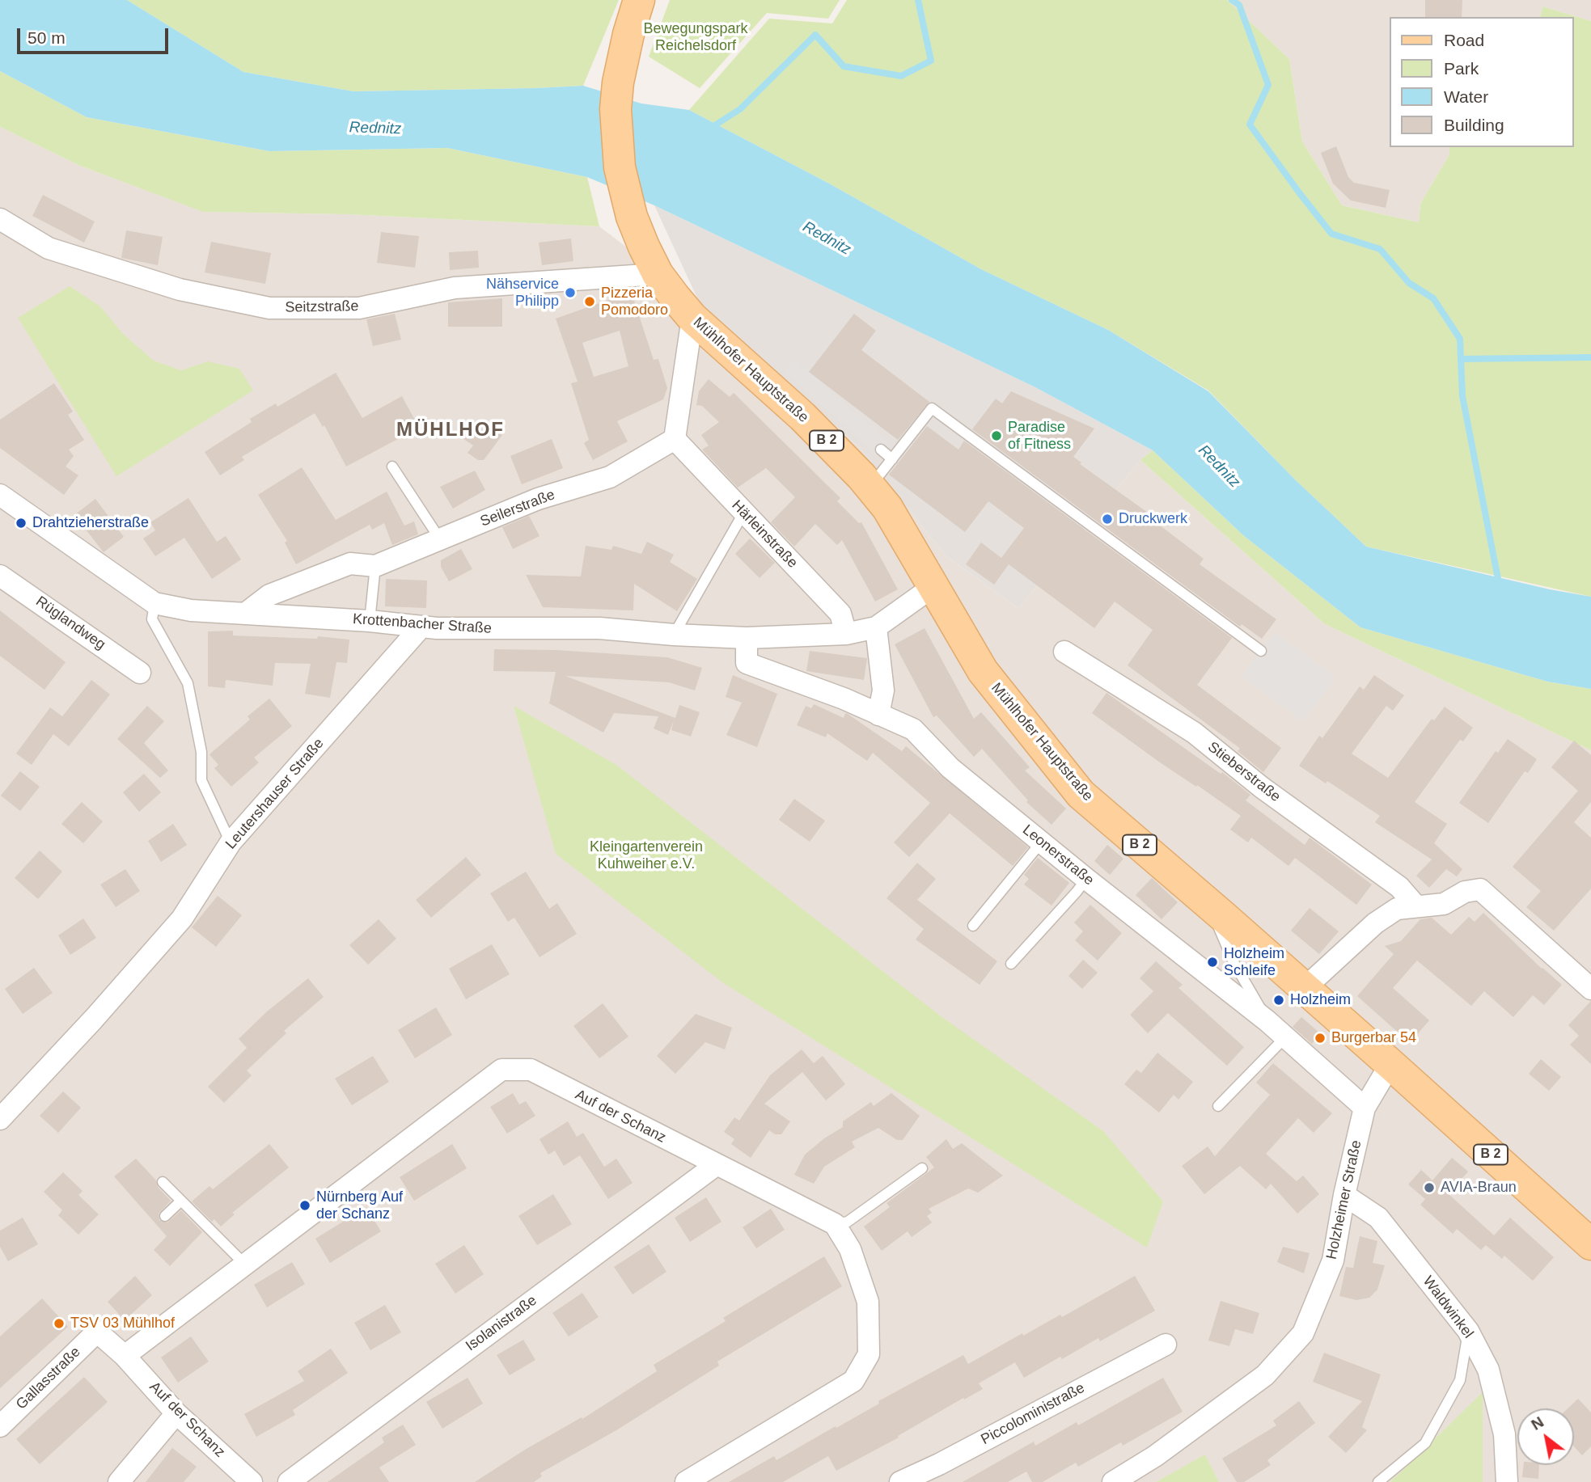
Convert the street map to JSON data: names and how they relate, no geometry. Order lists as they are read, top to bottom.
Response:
{
  "streets": {
    "main road": ["Mühlhofer Hauptstraße", "B 2"],
    "street": [
      "Seitzstraße",
      "Seilerstraße",
      "Härleinstraße",
      "Rüglandweg",
      "Krottenbacher Straße",
      "Stieberstraße",
      "Leutershauser Straße",
      "Leonerstraße",
      "Auf der Schanz",
      "Holzheimer Straße",
      "Waldwinkel",
      "Isolanistraße",
      "Gallasstraße",
      "Piccoloministraße"
    ]
  },
  "crossings": [
    ["Seitzstraße", "Mühlhofer Hauptstraße"],
    ["Seitzstraße", "B 2"],
    ["Mühlhofer Hauptstraße", "B 2"],
    ["Mühlhofer Hauptstraße", "Krottenbacher Straße"],
    ["Mühlhofer Hauptstraße", "Holzheimer Straße"],
    ["Seilerstraße", "Härleinstraße"],
    ["Seilerstraße", "Krottenbacher Straße"],
    ["Härleinstraße", "Krottenbacher Straße"],
    ["Krottenbacher Straße", "Leutershauser Straße"],
    ["Krottenbacher Straße", "Leonerstraße"],
    ["Leonerstraße", "Holzheimer Straße"],
    ["Auf der Schanz", "Isolanistraße"],
    ["Auf der Schanz", "Gallasstraße"],
    ["Holzheimer Straße", "Waldwinkel"]
  ],
  "districts": ["MÜHLHOF"],
  "water": ["Rednitz"],
  "parks": ["Bewegungspark Reichelsdorf", "Kleingartenverein Kuhweiher e.V."],
  "places": [
    "Nähservice Philipp",
    "Pizzeria Pomodoro",
    "Paradise of Fitness",
    "Druckwerk",
    "Drahtzieherstraße",
    "Holzheim Schleife",
    "Holzheim",
    "Burgerbar 54",
    "AVIA-Braun",
    "Nürnberg Auf der Schanz",
    "TSV 03 Mühlhof"
  ],
  "legend": [
    "Road",
    "Park",
    "Water",
    "Building"
  ],
  "scale_bar": "50 m",
  "north": "top left"
}
